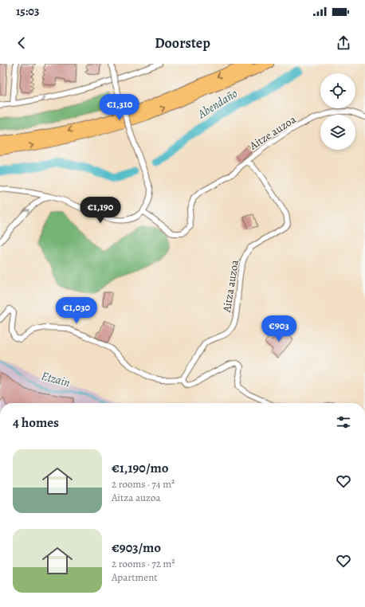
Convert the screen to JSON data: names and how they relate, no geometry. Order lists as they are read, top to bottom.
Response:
{
  "streets": {
    "street": ["Aitze auzoa", "Aitza auzoa"]
  },
  "crossings": [
    ["Aitze auzoa", "Aitza auzoa"]
  ],
  "water": ["Abendaño", "Etzain"],
  "page": {
    "status": "15:03",
    "header": "Doorstep",
    "price": [
      "€1,310",
      "€1,190",
      "€1,030",
      "€903"
    ],
    "heading": "4 homes",
    "list": [
      {
        "name": "€1,190/mo",
        "note": "2 rooms · 74 m² · Aitza auzoa"
      },
      {
        "name": "€903/mo",
        "note": "2 rooms · 72 m² · Apartment"
      }
    ]
  }
}
